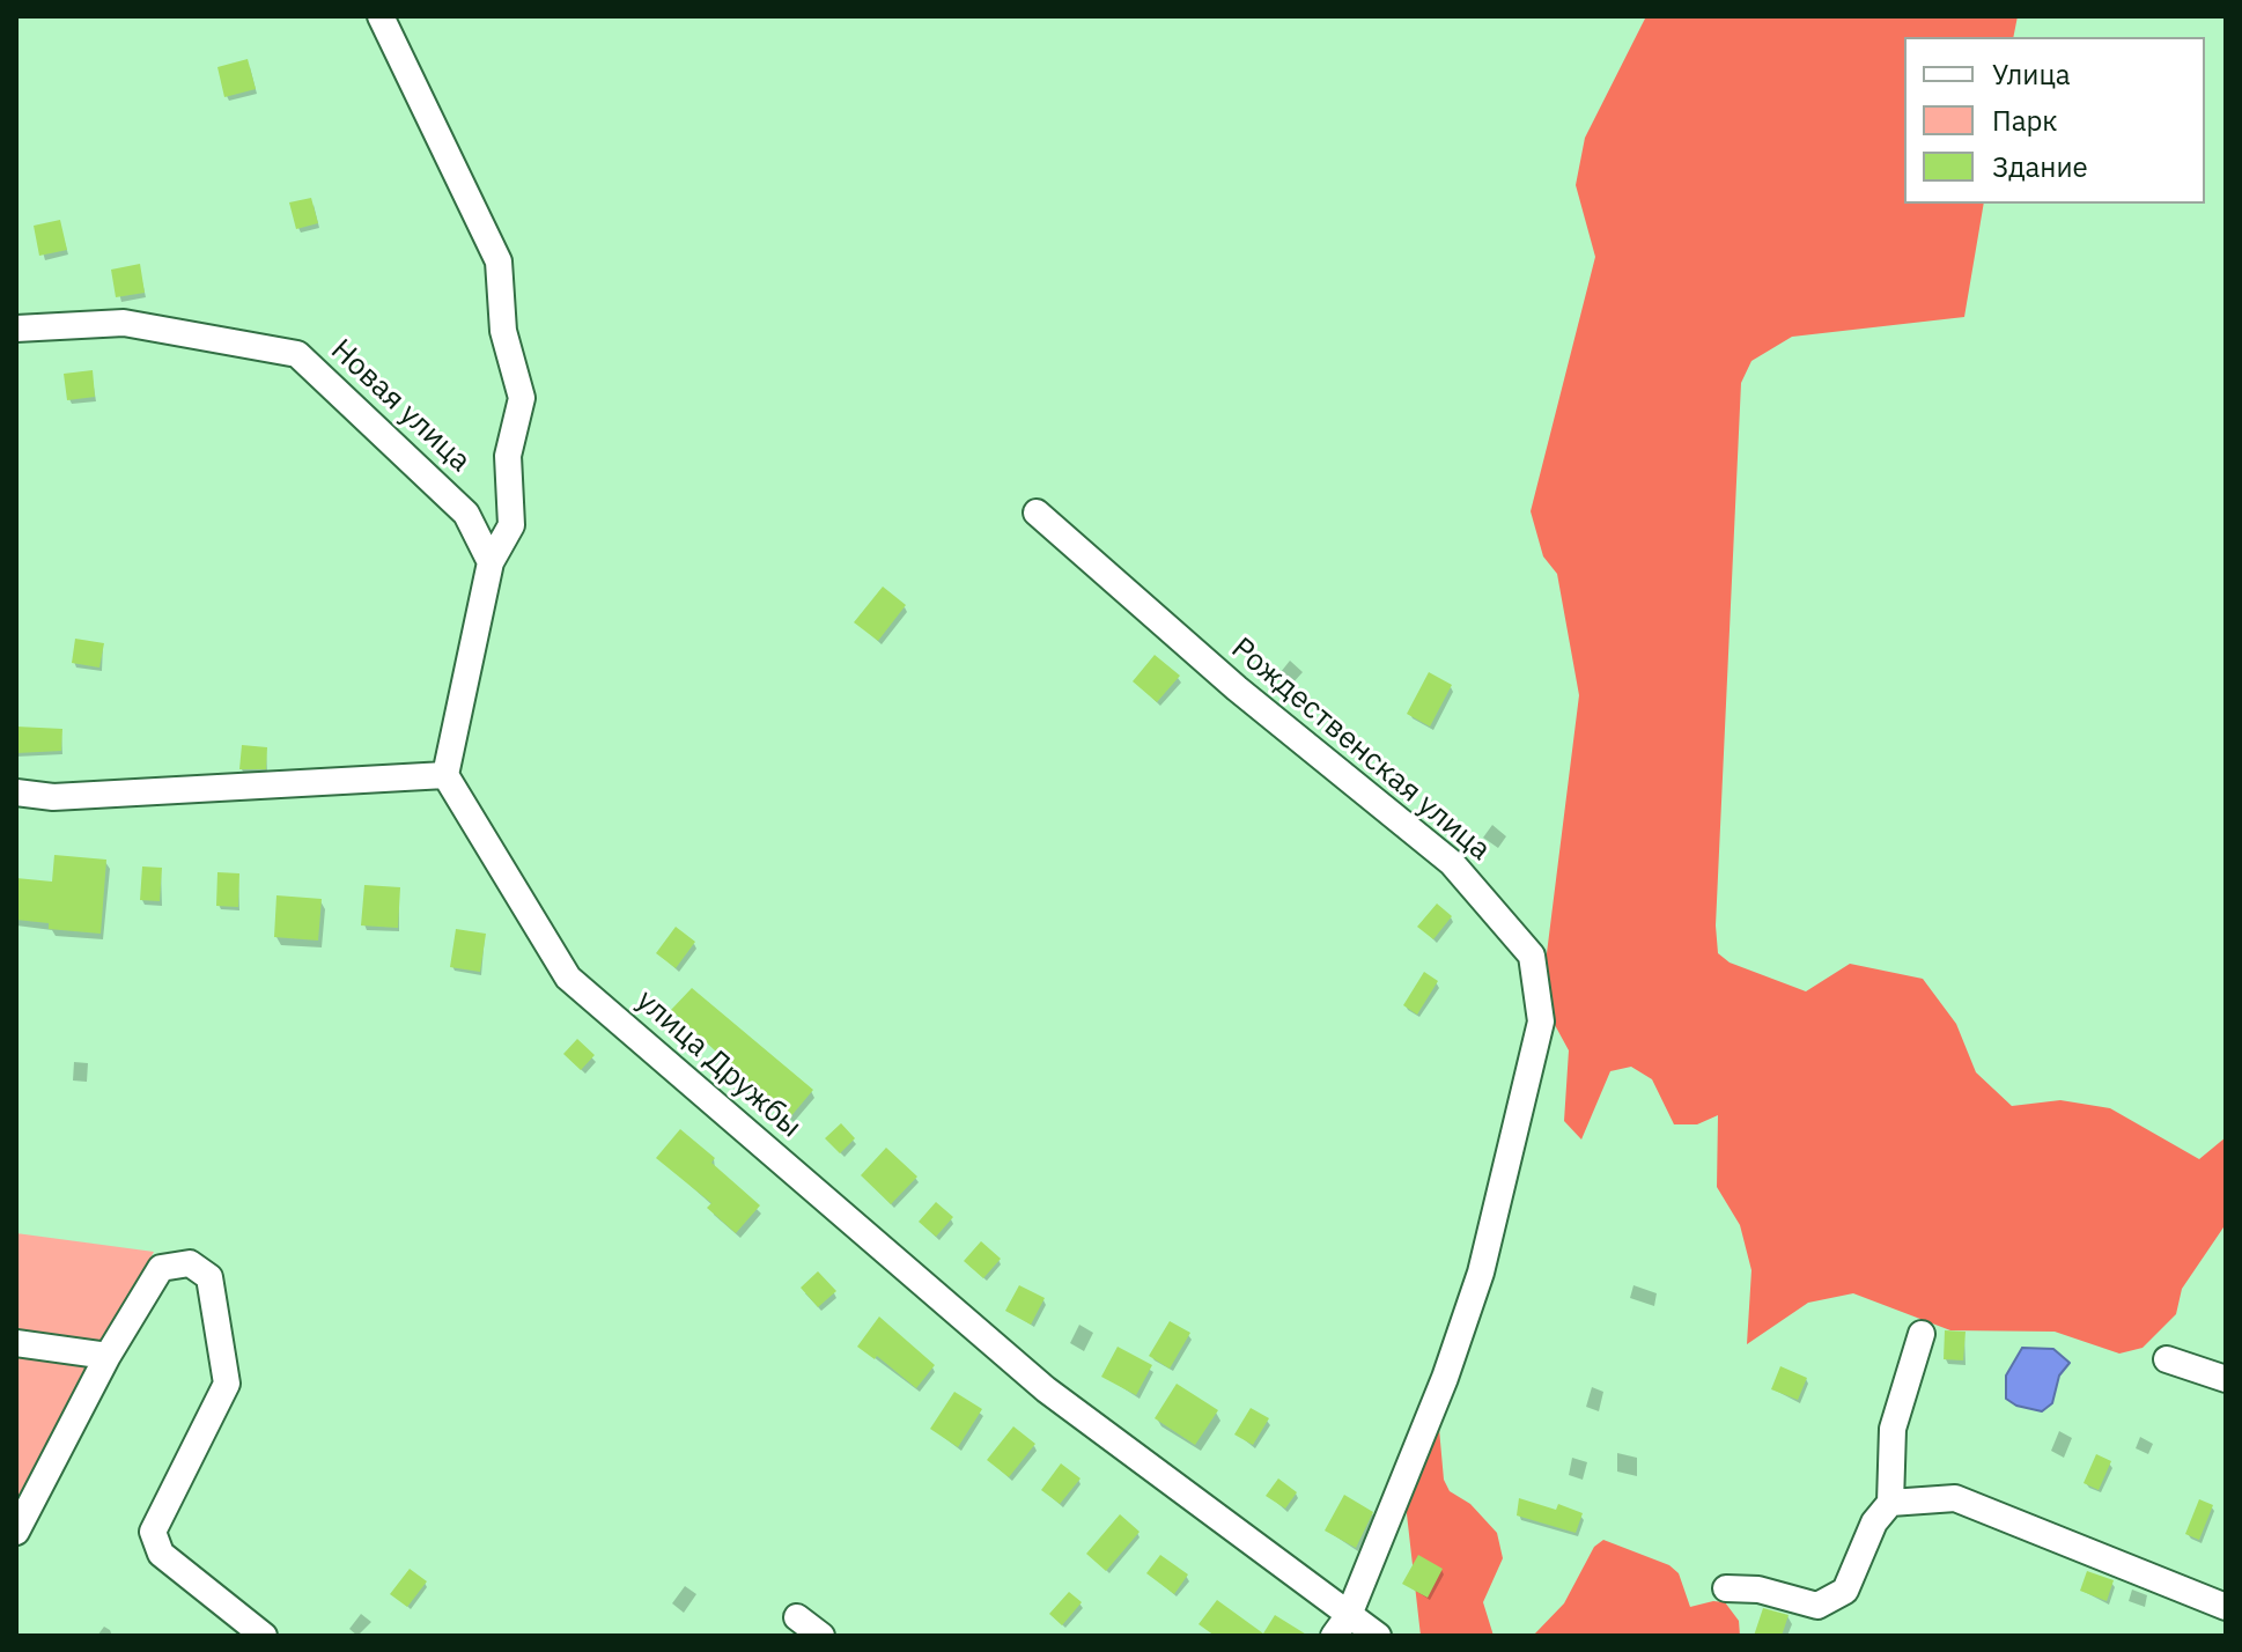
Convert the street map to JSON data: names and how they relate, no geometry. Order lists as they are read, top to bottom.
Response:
{
  "streets": {
    "street": ["Новая улица", "Рождественская улица", "улица Дружбы"]
  },
  "crossings": [
    ["Рождественская улица", "улица Дружбы"]
  ],
  "legend": ["Улица", "Парк", "Здание"]
}
